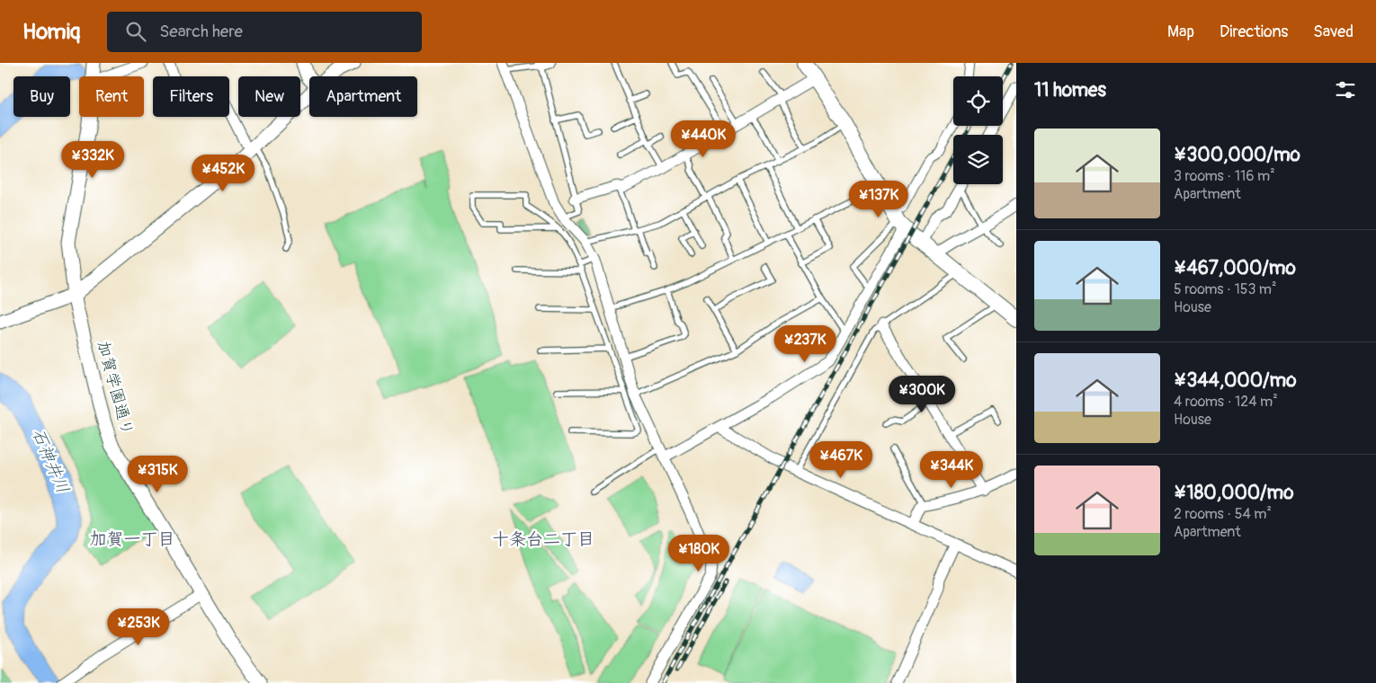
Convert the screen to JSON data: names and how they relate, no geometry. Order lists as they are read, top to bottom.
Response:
{
  "streets": {
    "street": ["加賀学園通り"]
  },
  "districts": ["加賀一丁目", "十条台二丁目"],
  "water": ["石神井川"],
  "page": {
    "header": "Homiq",
    "search": "Search here",
    "nav": ["Map", "Directions", "Saved"],
    "heading": "11 homes",
    "chip": [
      "Buy",
      "Rent",
      "Filters",
      "New",
      "Apartment"
    ],
    "list": [
      {
        "name": "¥300,000/mo",
        "note": "3 rooms · 116 m² · Apartment"
      },
      {
        "name": "¥467,000/mo",
        "note": "5 rooms · 153 m² · House"
      },
      {
        "name": "¥344,000/mo",
        "note": "4 rooms · 124 m² · House"
      },
      {
        "name": "¥180,000/mo",
        "note": "2 rooms · 54 m² · Apartment"
      }
    ],
    "price": [
      "¥440K",
      "¥332K",
      "¥452K",
      "¥137K",
      "¥237K",
      "¥300K",
      "¥467K",
      "¥344K",
      "¥315K",
      "¥180K",
      "¥253K"
    ]
  }
}
